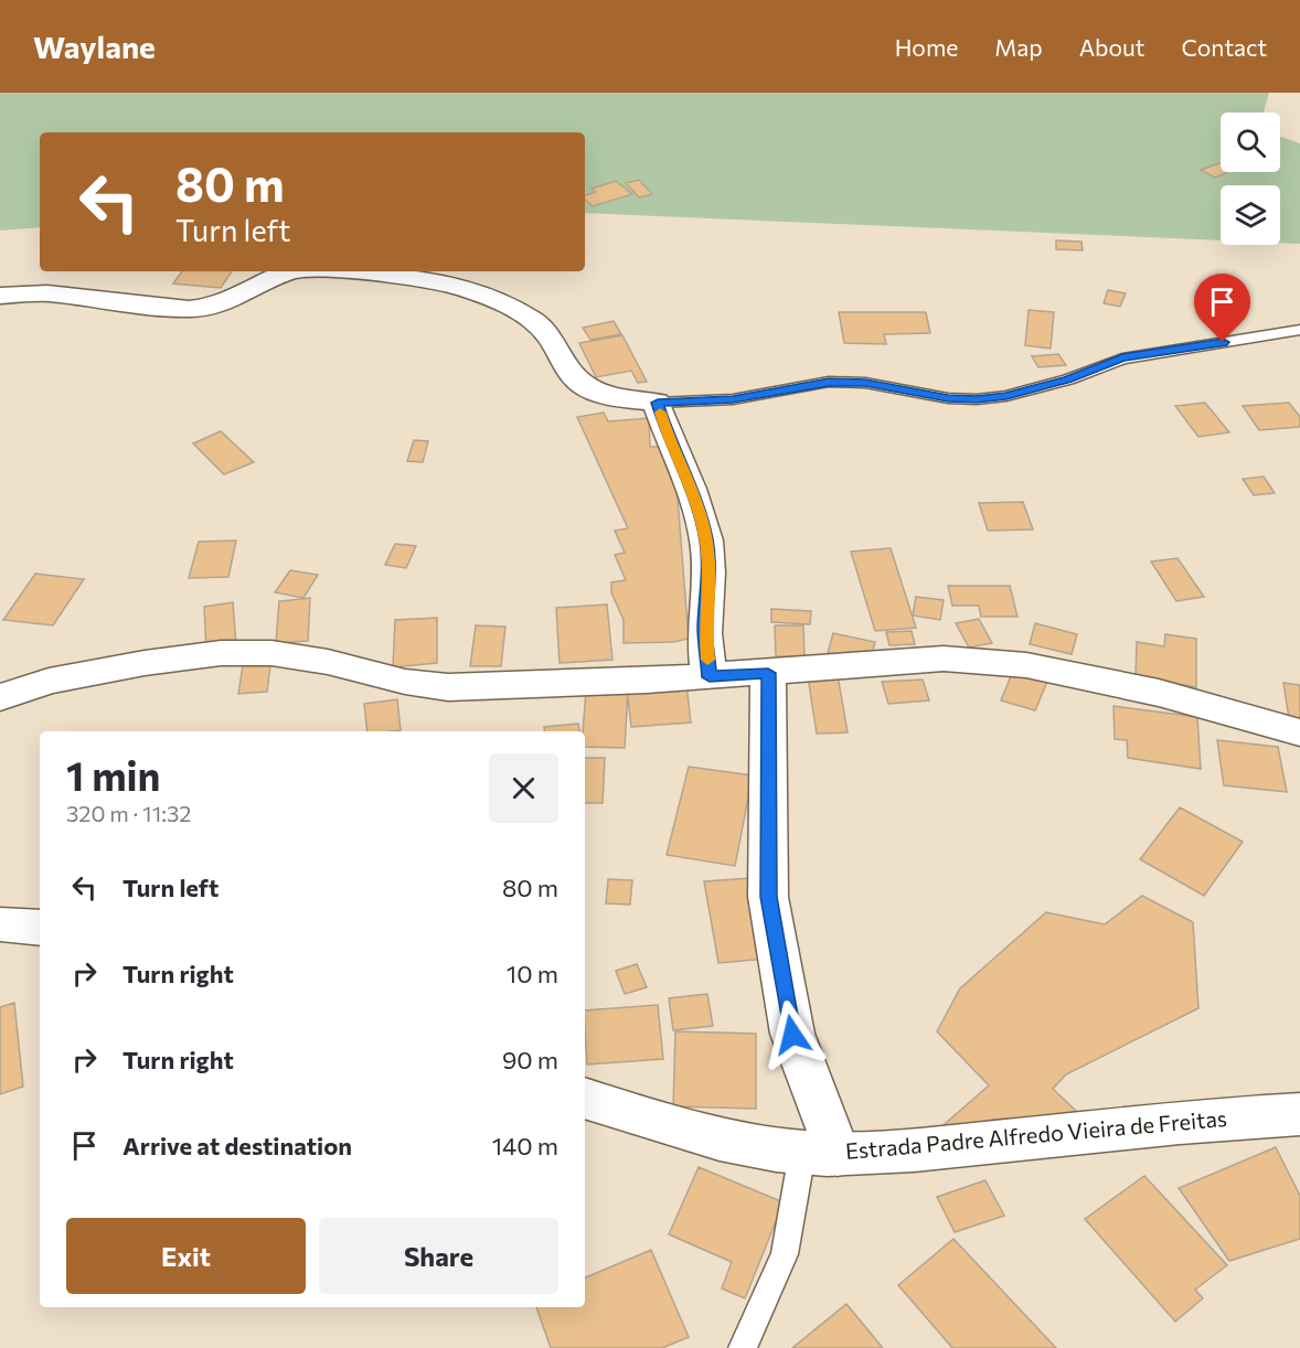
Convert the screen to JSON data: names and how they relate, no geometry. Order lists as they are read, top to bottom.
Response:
{
  "streets": {
    "street": ["Estrada Padre Alfredo Vieira de Freitas"]
  },
  "page": {
    "header": "Waylane",
    "nav": [
      "Home",
      "Map",
      "About",
      "Contact"
    ],
    "turn": ["80 m", "Turn left"],
    "heading": ["1 min", "320 m · 11:32"],
    "list": [
      {
        "name": "Turn left",
        "value": "80 m"
      },
      {
        "name": "Turn right",
        "value": "10 m"
      },
      {
        "name": "Turn right",
        "value": "90 m"
      },
      {
        "name": "Arrive at destination",
        "value": "140 m"
      }
    ],
    "buttons": ["Exit", "Share"]
  }
}
